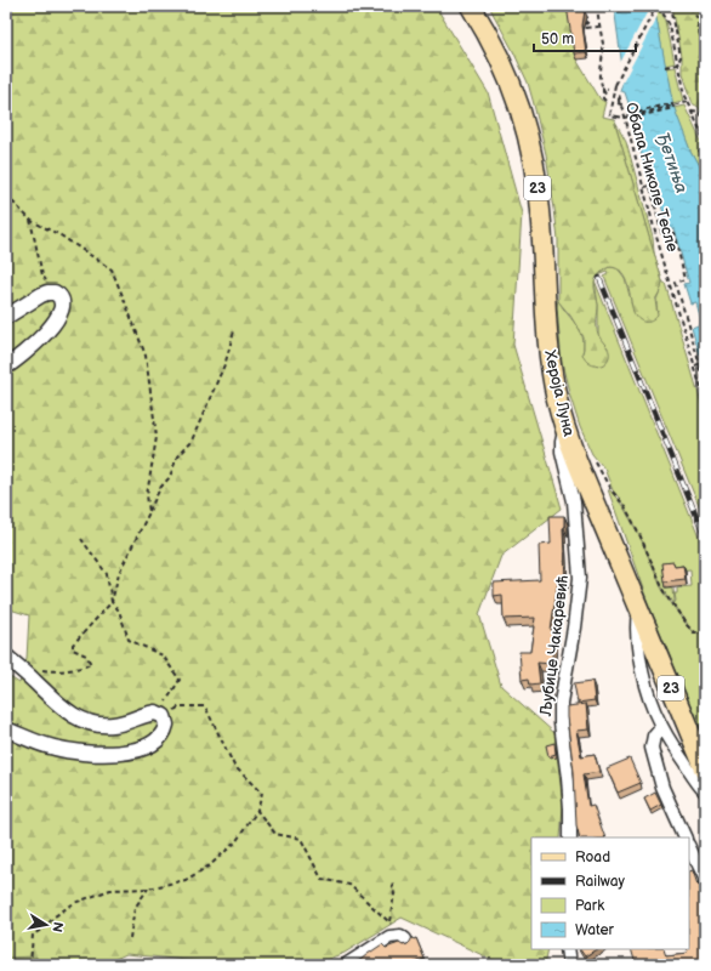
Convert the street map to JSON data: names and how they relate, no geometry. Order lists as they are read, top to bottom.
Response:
{
  "streets": {
    "main road": ["23", "Хероја Луна"],
    "street": ["Љубице Чакаревић"],
    "path": ["Обала Николе Тесле"]
  },
  "crossings": [
    ["Хероја Луна", "Љубице Чакаревић"]
  ],
  "water": ["Ђетиња"],
  "legend": [
    "Road",
    "Railway",
    "Park",
    "Water"
  ],
  "scale_bar": "50 m",
  "north": "right"
}
